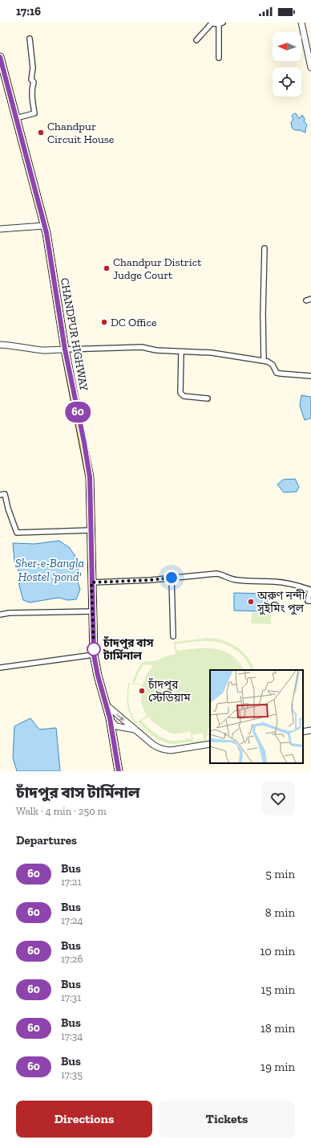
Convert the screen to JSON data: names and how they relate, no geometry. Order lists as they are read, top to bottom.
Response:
{
  "streets": {
    "main road": ["CHANDPUR HIGHWAY"]
  },
  "water": ["Sher-e-Bangla Hostel 'pond'"],
  "places": [
    "Chandpur Circuit House",
    "Chandpur District Judge Court",
    "DC Office",
    "অরুণ নন্দী সুইমিং পুল",
    "চাঁদপুর বাস টার্মিনাল",
    "চাঁদপুর স্টেডিয়াম"
  ],
  "lines": ["bus line 60"],
  "north": "left",
  "page": {
    "status": "17:16",
    "on_map": "60",
    "heading": [
      ["চাঁদপুর বাস টার্মিনাল", "Walk · 4 min · 250 m"],
      "Departures"
    ],
    "list": [
      {
        "mark": "60",
        "name": "Bus",
        "note": "17:21",
        "value": "5 min"
      },
      {
        "mark": "60",
        "name": "Bus",
        "note": "17:24",
        "value": "8 min"
      },
      {
        "mark": "60",
        "name": "Bus",
        "note": "17:26",
        "value": "10 min"
      },
      {
        "mark": "60",
        "name": "Bus",
        "note": "17:31",
        "value": "15 min"
      },
      {
        "mark": "60",
        "name": "Bus",
        "note": "17:34",
        "value": "18 min"
      },
      {
        "mark": "60",
        "name": "Bus",
        "note": "17:35",
        "value": "19 min"
      }
    ],
    "buttons": ["Directions", "Tickets"]
  }
}
